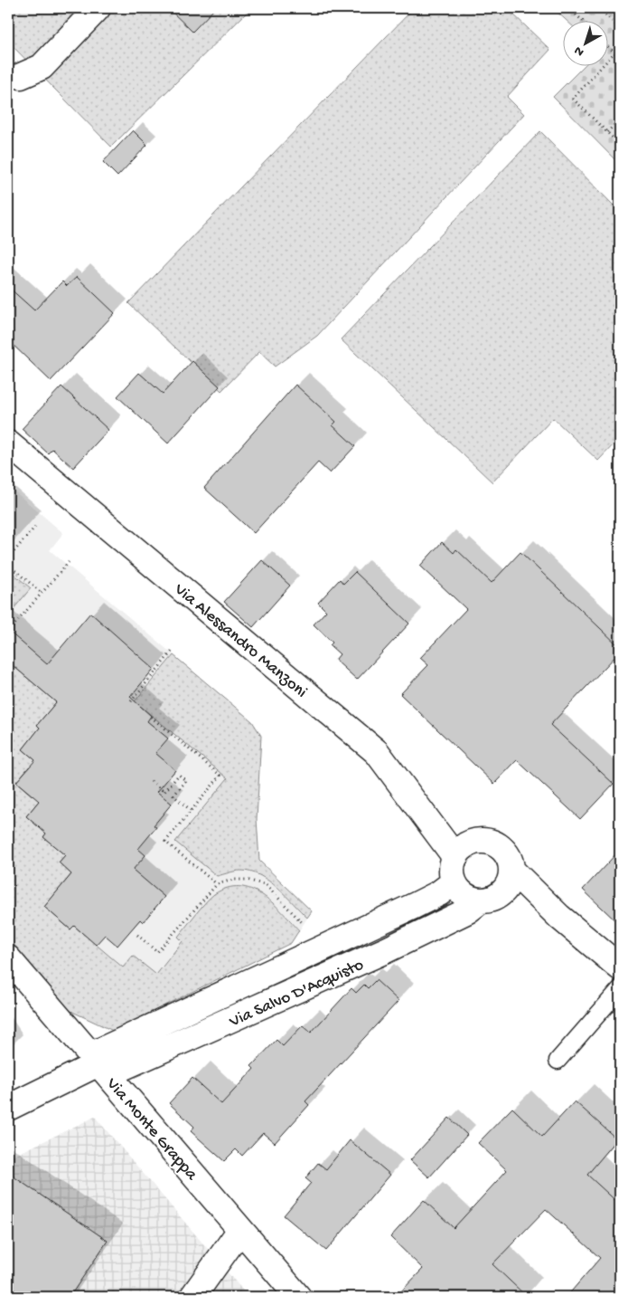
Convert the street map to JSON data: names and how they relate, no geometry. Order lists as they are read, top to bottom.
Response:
{
  "streets": {
    "street": ["Via Alessandro Manzoni", "Via Salvo D'Acquisto", "Via Monte Grappa"]
  },
  "crossings": [
    ["Via Alessandro Manzoni", "Via Salvo D'Acquisto"],
    ["Via Salvo D'Acquisto", "Via Monte Grappa"]
  ],
  "north": "bottom left"
}
